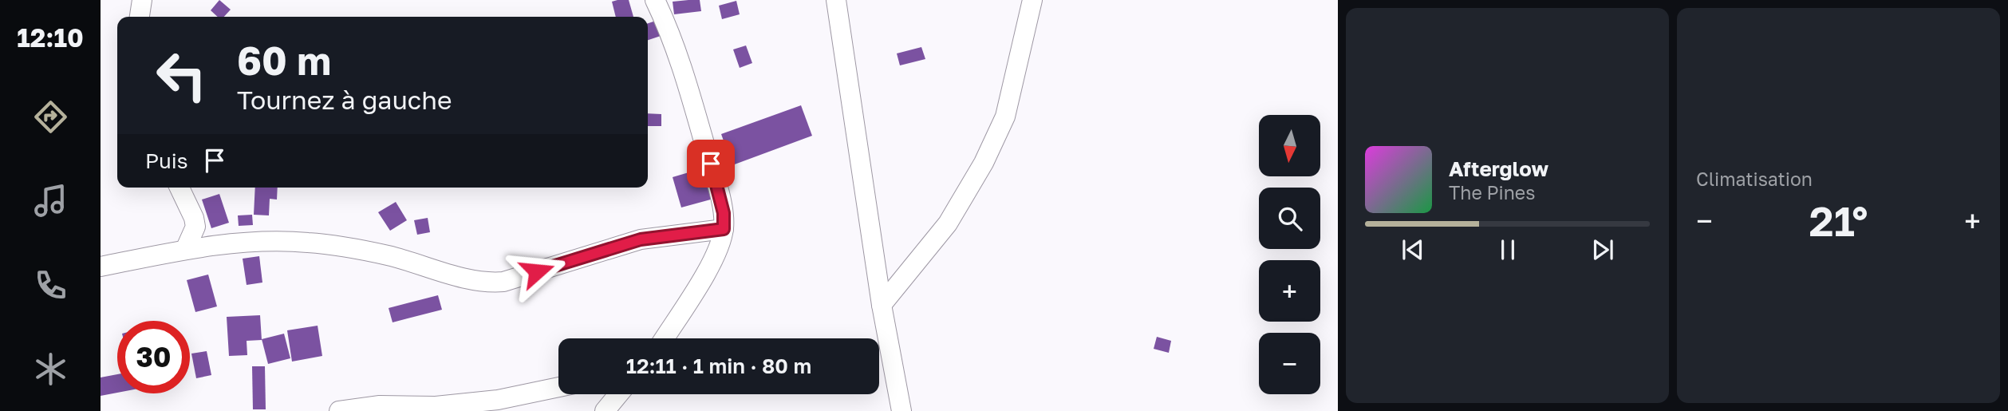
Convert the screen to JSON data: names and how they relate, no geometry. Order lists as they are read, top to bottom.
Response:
{
  "north": "bottom",
  "page": {
    "tabs": "12:10",
    "tile": "Climatisation",
    "turn": ["60 m", "Tournez à gauche"],
    "map_buttons": ["+", "−"],
    "then": "Puis",
    "song": ["Afterglow", "The Pines"],
    "heat": ["−", "21°", "+"],
    "limit": "30",
    "trip": "12:11 · 1 min · 80 m"
  }
}
